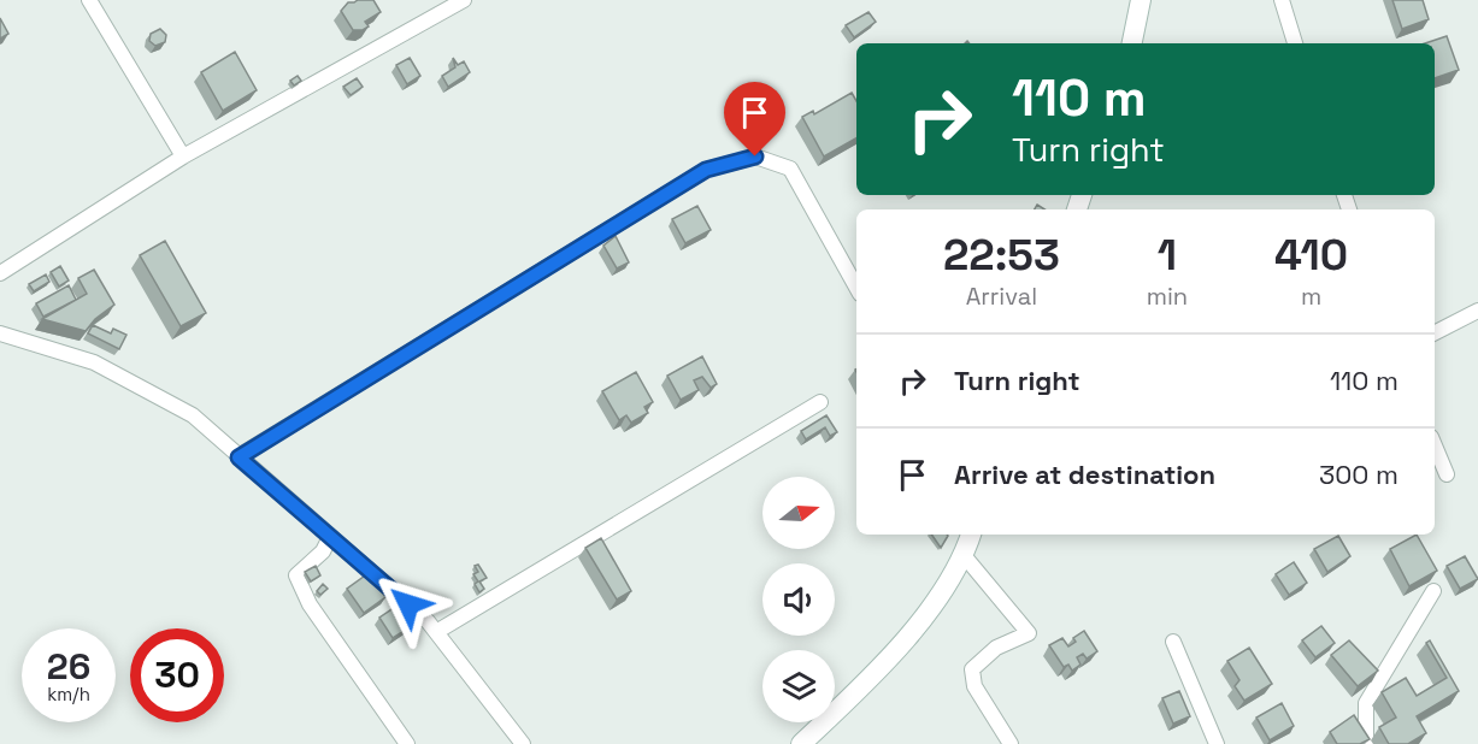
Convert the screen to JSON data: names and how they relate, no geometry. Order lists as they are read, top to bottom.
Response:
{
  "north": "right",
  "page": {
    "turn": ["110 m", "Turn right"],
    "eta": [
      "22:53",
      "Arrival",
      "1",
      "min",
      "410",
      "m"
    ],
    "list": [
      {
        "name": "Turn right",
        "value": "110 m"
      },
      {
        "name": "Arrive at destination",
        "value": "300 m"
      }
    ],
    "speed": "26 km/h",
    "limit": "30"
  }
}
